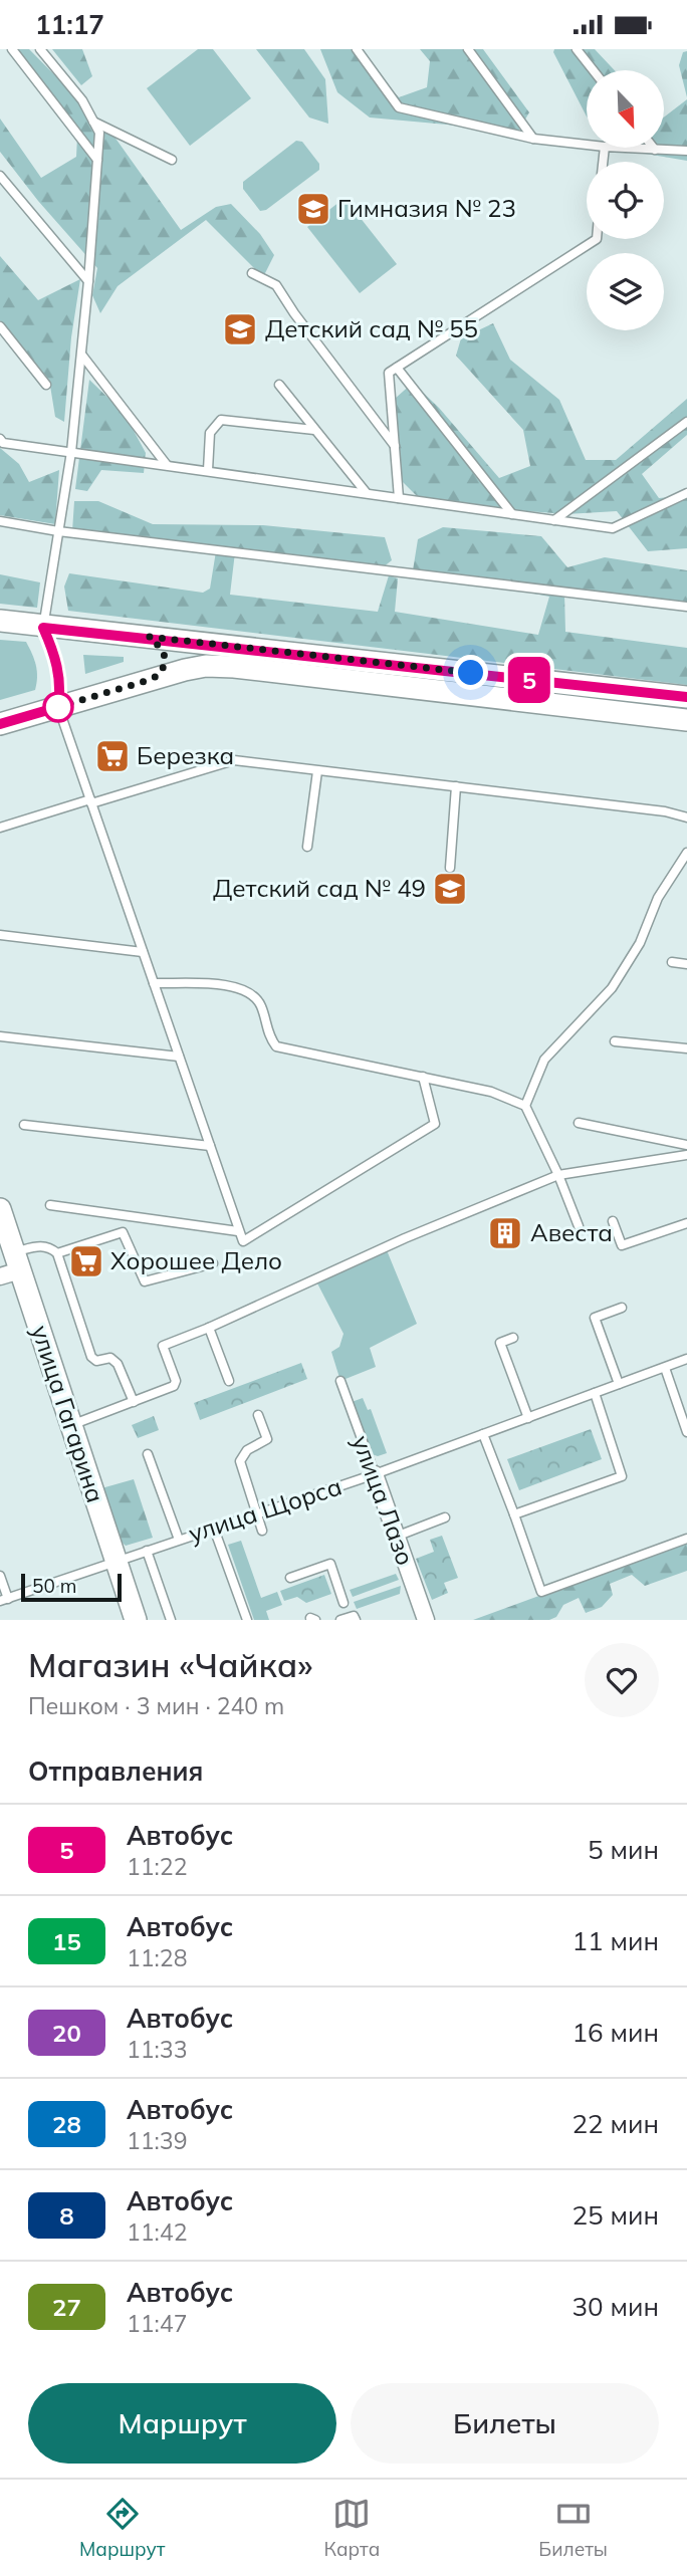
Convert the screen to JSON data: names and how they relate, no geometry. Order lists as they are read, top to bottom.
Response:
{
  "streets": {
    "main road": ["улица Гагарина"],
    "street": ["улица Лазо"],
    "lane": ["улица Щорса"]
  },
  "crossings": [
    ["улица Гагарина", "улица Щорса"],
    ["улица Лазо", "улица Щорса"]
  ],
  "places": {
    "school or university": ["Гимназия № 23", "Детский сад № 55", "Детский сад № 49"],
    "supermarket": ["Березка", "Хорошее Дело"],
    "building": ["Авеста"]
  },
  "lines": ["bus line 5"],
  "scale_bar": "50 m",
  "north": "bottom right",
  "page": {
    "status": "11:17",
    "on_map": "5",
    "scale": "50 m",
    "heading": [
      ["Магазин «Чайка»", "Пешком · 3 мин · 240 m"],
      "Отправления"
    ],
    "list": [
      {
        "mark": "5",
        "name": "Автобус",
        "note": "11:22",
        "value": "5 мин"
      },
      {
        "mark": "15",
        "name": "Автобус",
        "note": "11:28",
        "value": "11 мин"
      },
      {
        "mark": "20",
        "name": "Автобус",
        "note": "11:33",
        "value": "16 мин"
      },
      {
        "mark": "28",
        "name": "Автобус",
        "note": "11:39",
        "value": "22 мин"
      },
      {
        "mark": "8",
        "name": "Автобус",
        "note": "11:42",
        "value": "25 мин"
      },
      {
        "mark": "27",
        "name": "Автобус",
        "note": "11:47",
        "value": "30 мин"
      }
    ],
    "buttons": ["Маршрут", "Билеты"],
    "tabs": ["Маршрут", "Карта", "Билеты"]
  }
}
